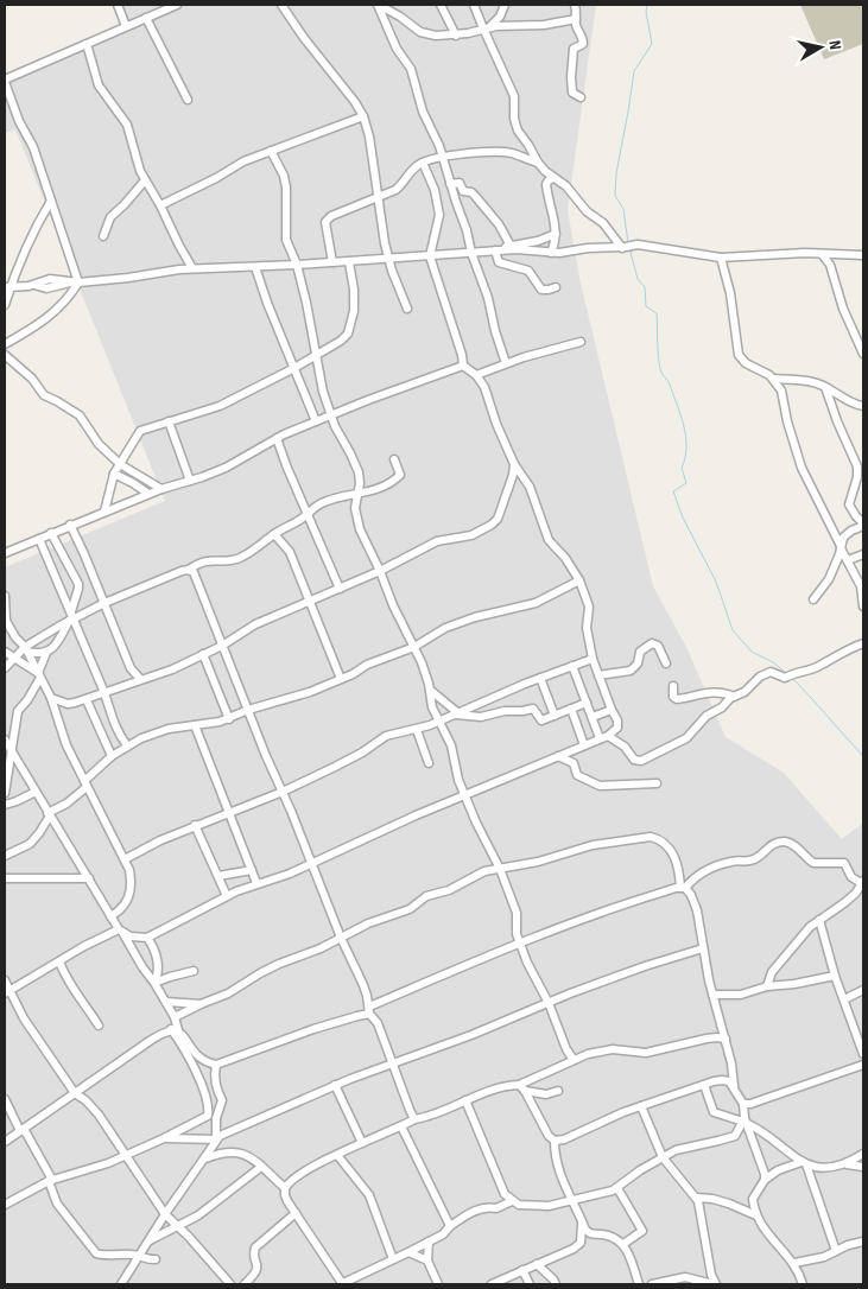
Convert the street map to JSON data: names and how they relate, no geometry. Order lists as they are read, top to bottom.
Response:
{
  "north": "right"
}
